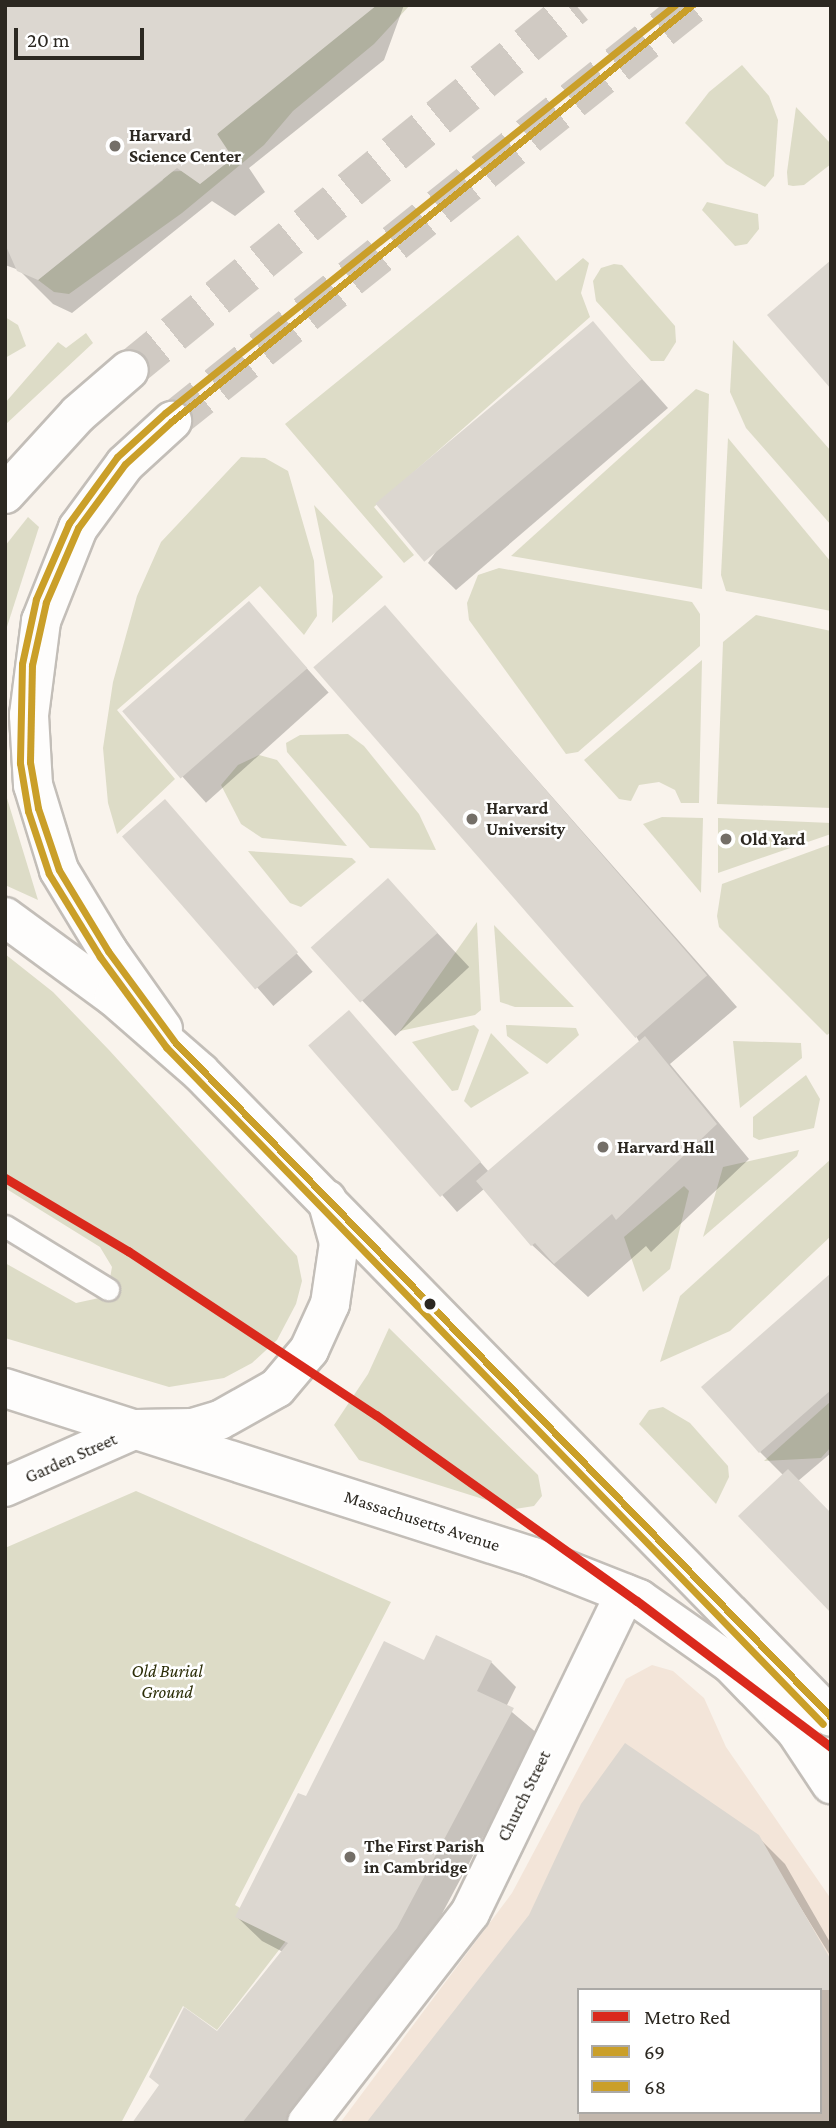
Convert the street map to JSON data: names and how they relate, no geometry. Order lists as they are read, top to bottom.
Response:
{
  "streets": {
    "main road": ["Garden Street", "Massachusetts Avenue", "Church Street"]
  },
  "crossings": [
    ["Garden Street", "Massachusetts Avenue"],
    ["Massachusetts Avenue", "Church Street"]
  ],
  "parks": ["Old Burial Ground"],
  "places": [
    "Harvard Science Center",
    "Harvard University",
    "Old Yard",
    "Harvard Hall",
    "The First Parish in Cambridge"
  ],
  "lines": ["transit line 69", "transit line 68", "metro line Red"],
  "legend": ["Metro Red", "69", "68"],
  "scale_bar": "20 m"
}
